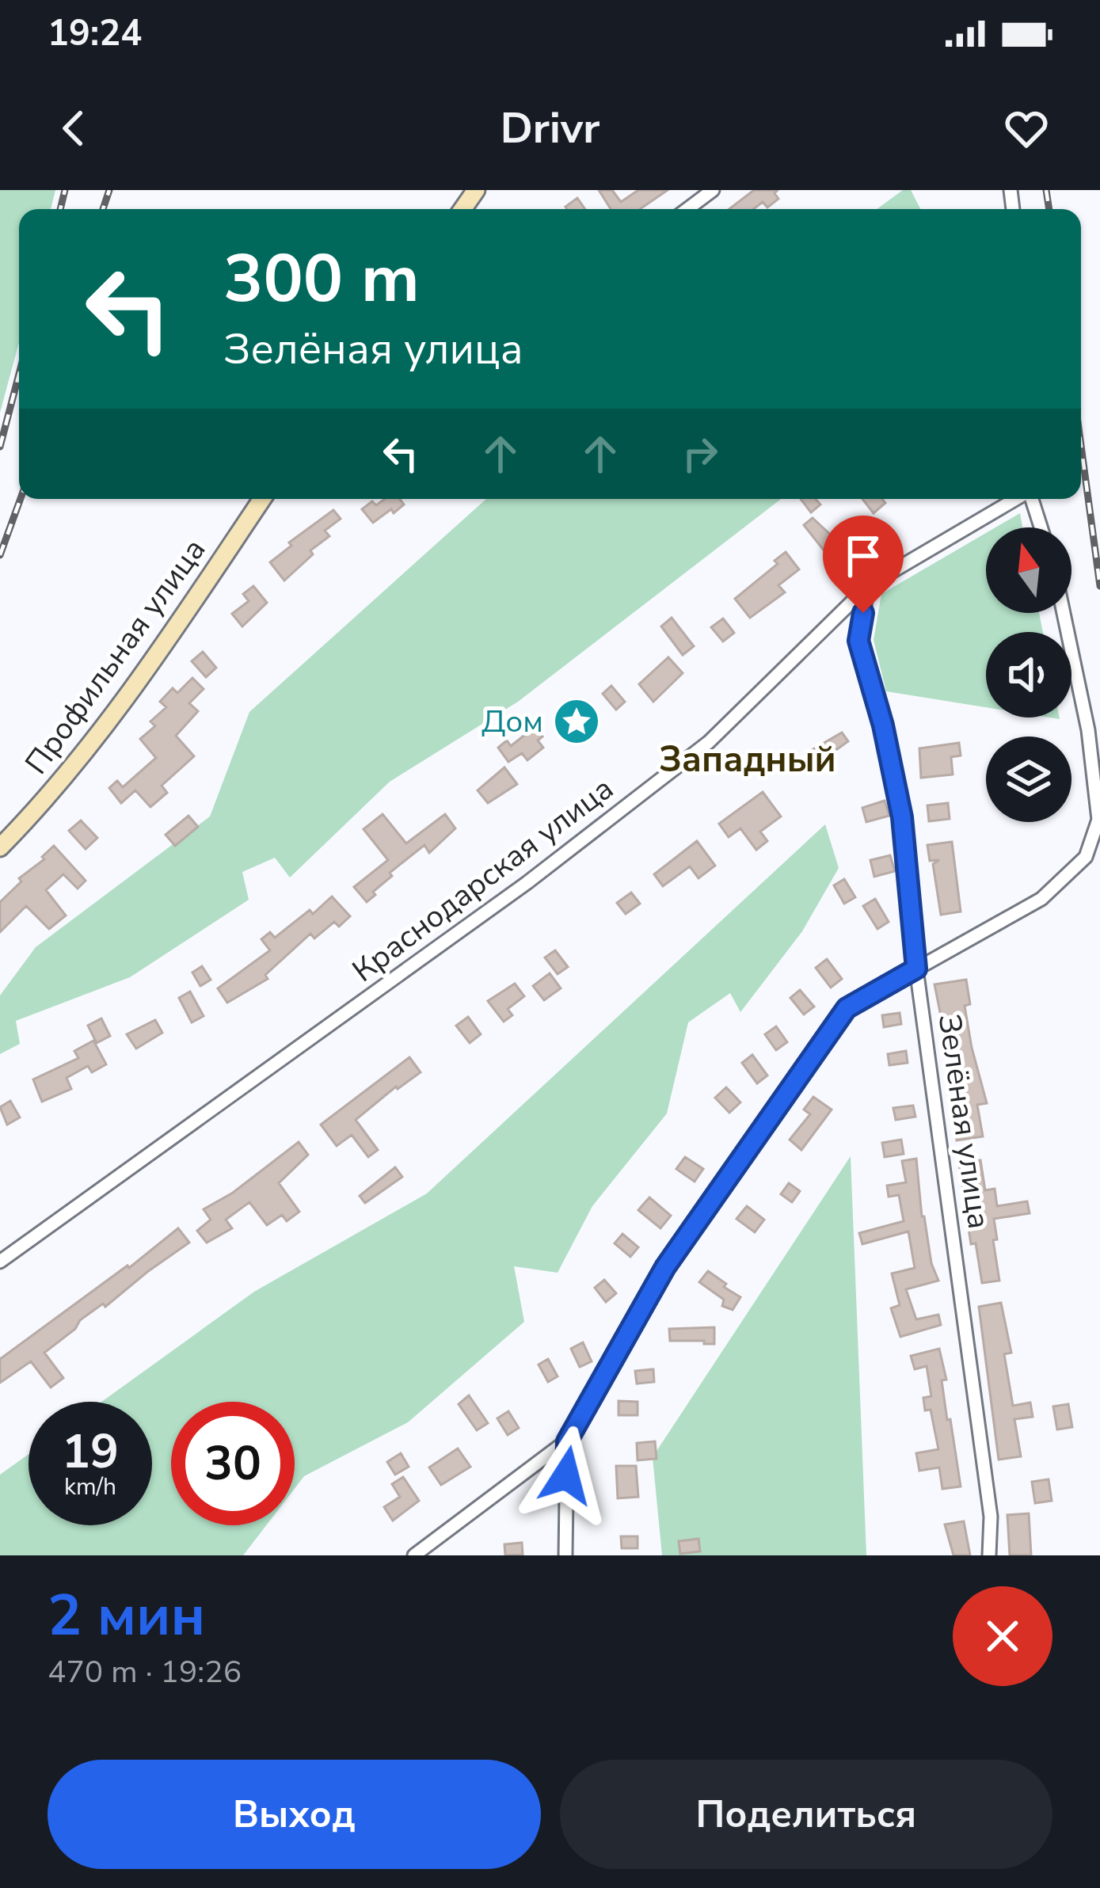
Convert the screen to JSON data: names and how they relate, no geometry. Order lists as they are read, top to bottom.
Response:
{
  "streets": {
    "main road": ["Профильная улица"],
    "street": ["Краснодарская улица", "Зелёная улица"]
  },
  "crossings": [
    ["Краснодарская улица", "Зелёная улица"]
  ],
  "districts": ["Западный"],
  "places": {
    "place": ["Дом"]
  },
  "north": "top",
  "page": {
    "status": "19:24",
    "header": "Drivr",
    "turn": ["300 m", "Зелёная улица"],
    "speed": "19 km/h",
    "limit": "30",
    "heading": ["2 мин", "470 m · 19:26"],
    "buttons": ["Выход", "Поделиться"]
  }
}
